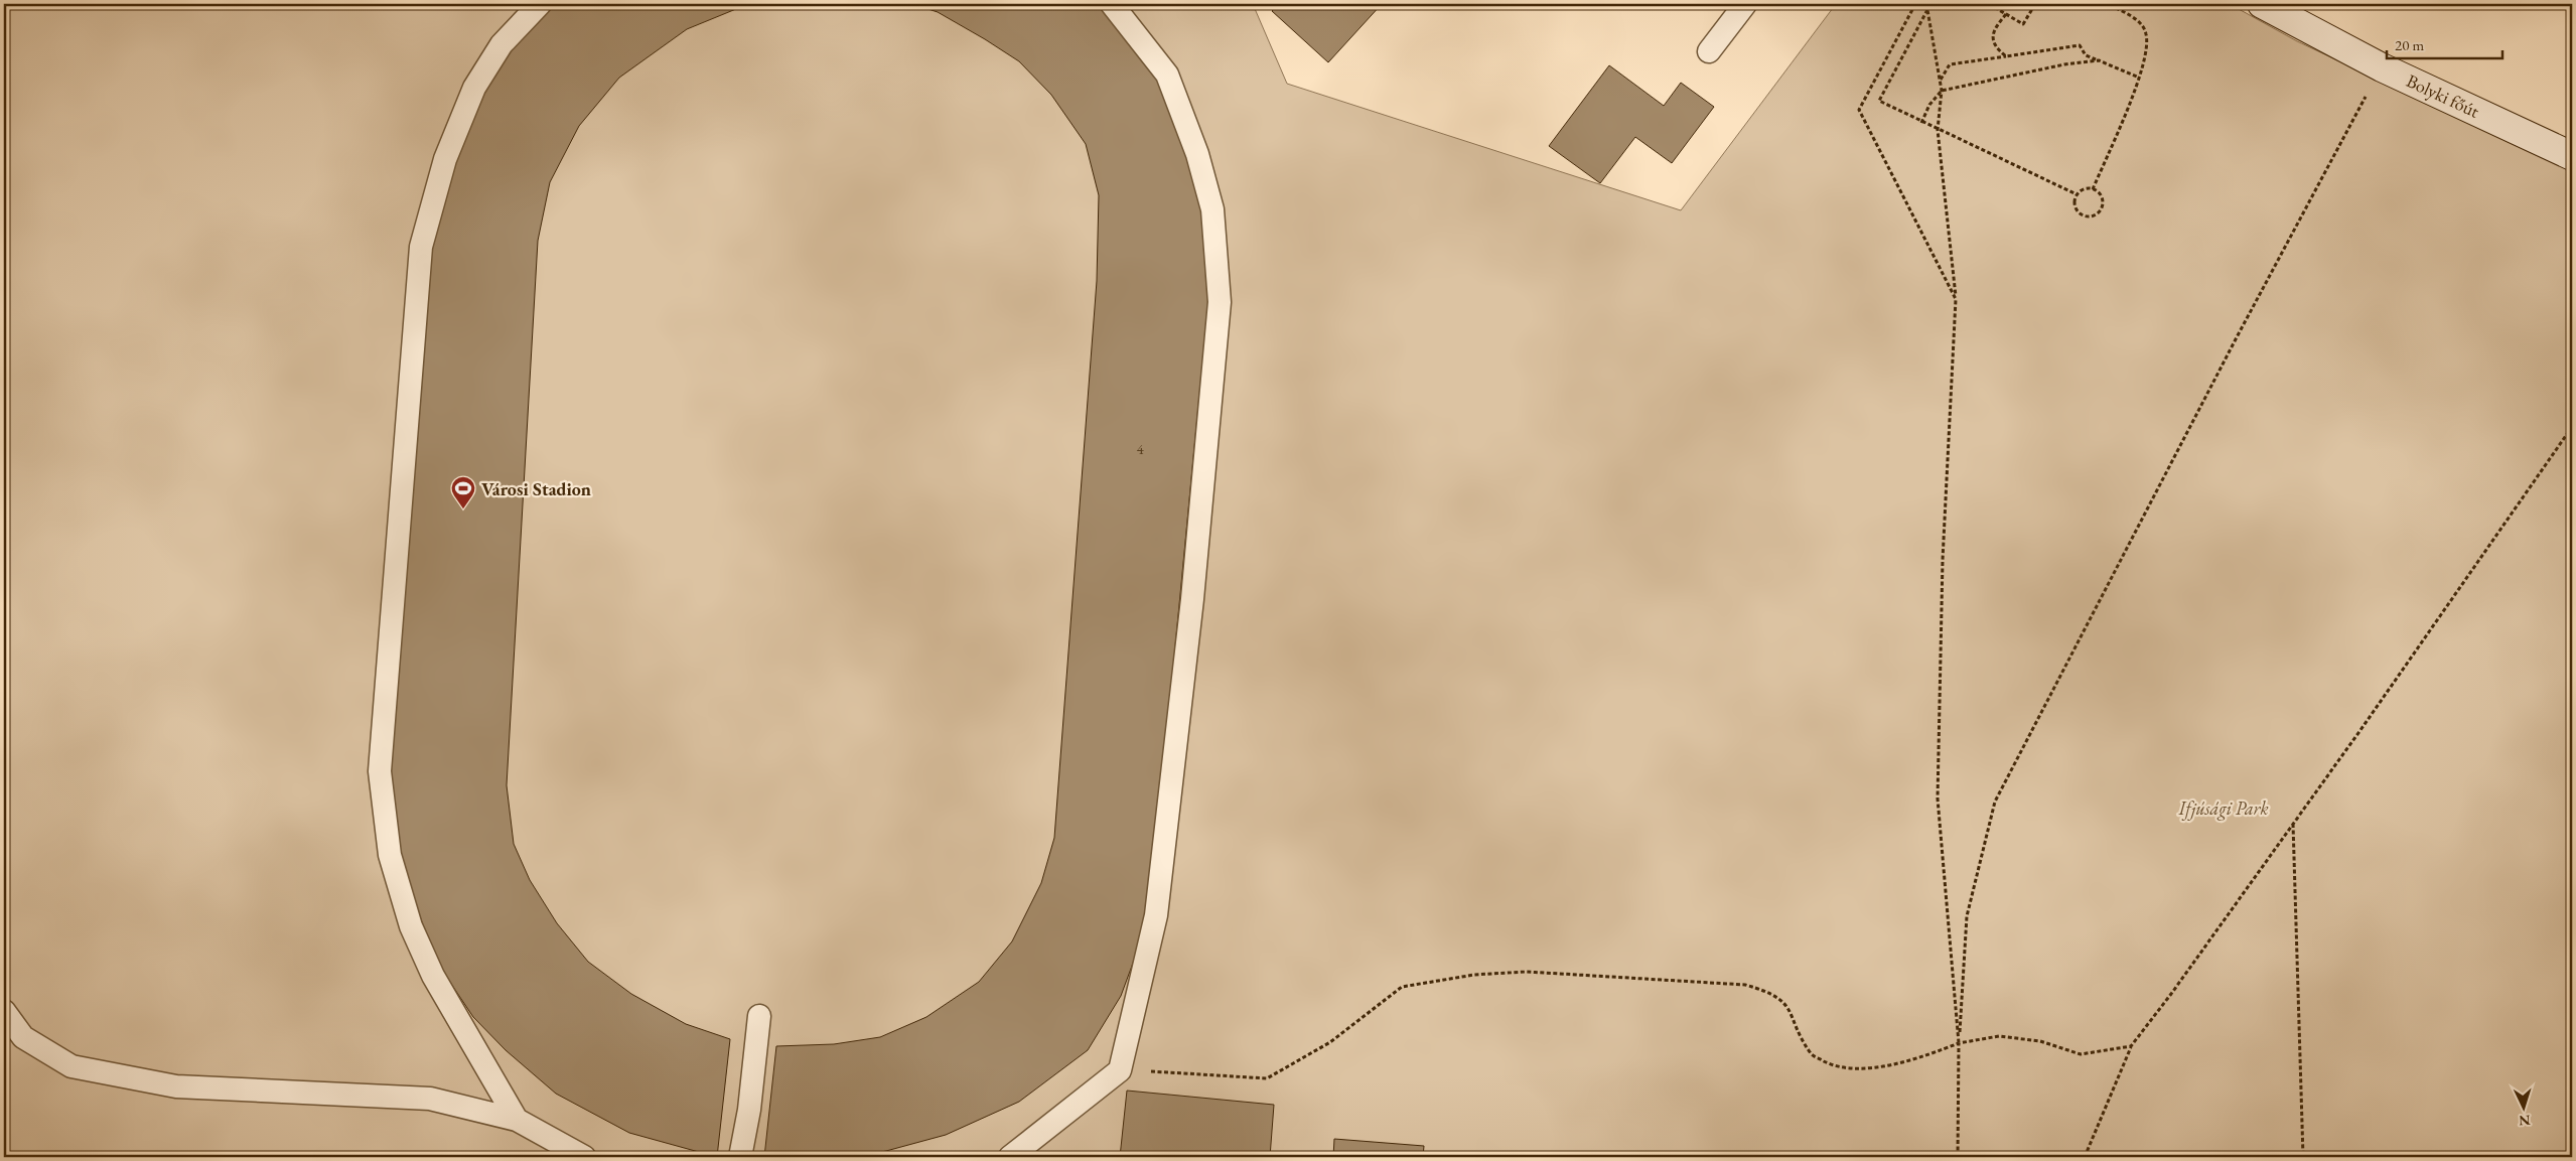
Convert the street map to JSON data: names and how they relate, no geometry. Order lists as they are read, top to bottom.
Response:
{
  "streets": {
    "main road": ["Bolyki főút"]
  },
  "parks": ["Ifjúsági Park"],
  "places": {
    "sports": ["Városi Stadion"]
  },
  "house_numbers": ["4"],
  "scale_bar": "20 m",
  "north": "bottom"
}
